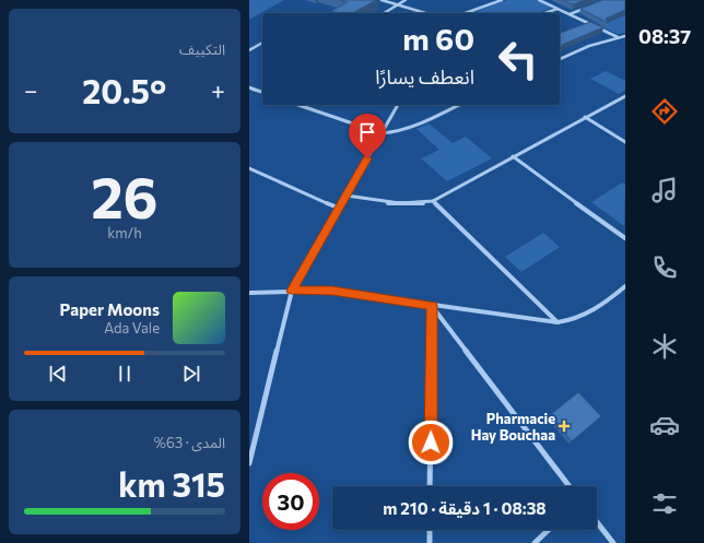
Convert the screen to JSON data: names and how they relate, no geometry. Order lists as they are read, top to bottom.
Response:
{
  "places": {
    "health": ["Pharmacie Hay Bouchaa"]
  },
  "page": {
    "tabs": "08:37",
    "tile": [
      "التكييف",
      ["26", "km/h"],
      ["المدى · 63%", "315 km"]
    ],
    "turn": ["60 m", "انعطف يسارًا"],
    "heat": ["−", "20.5°", "+"],
    "song": ["Paper Moons", "Ada Vale"],
    "limit": "30",
    "trip": "08:38 · 1 دقيقة · 210 m"
  }
}
